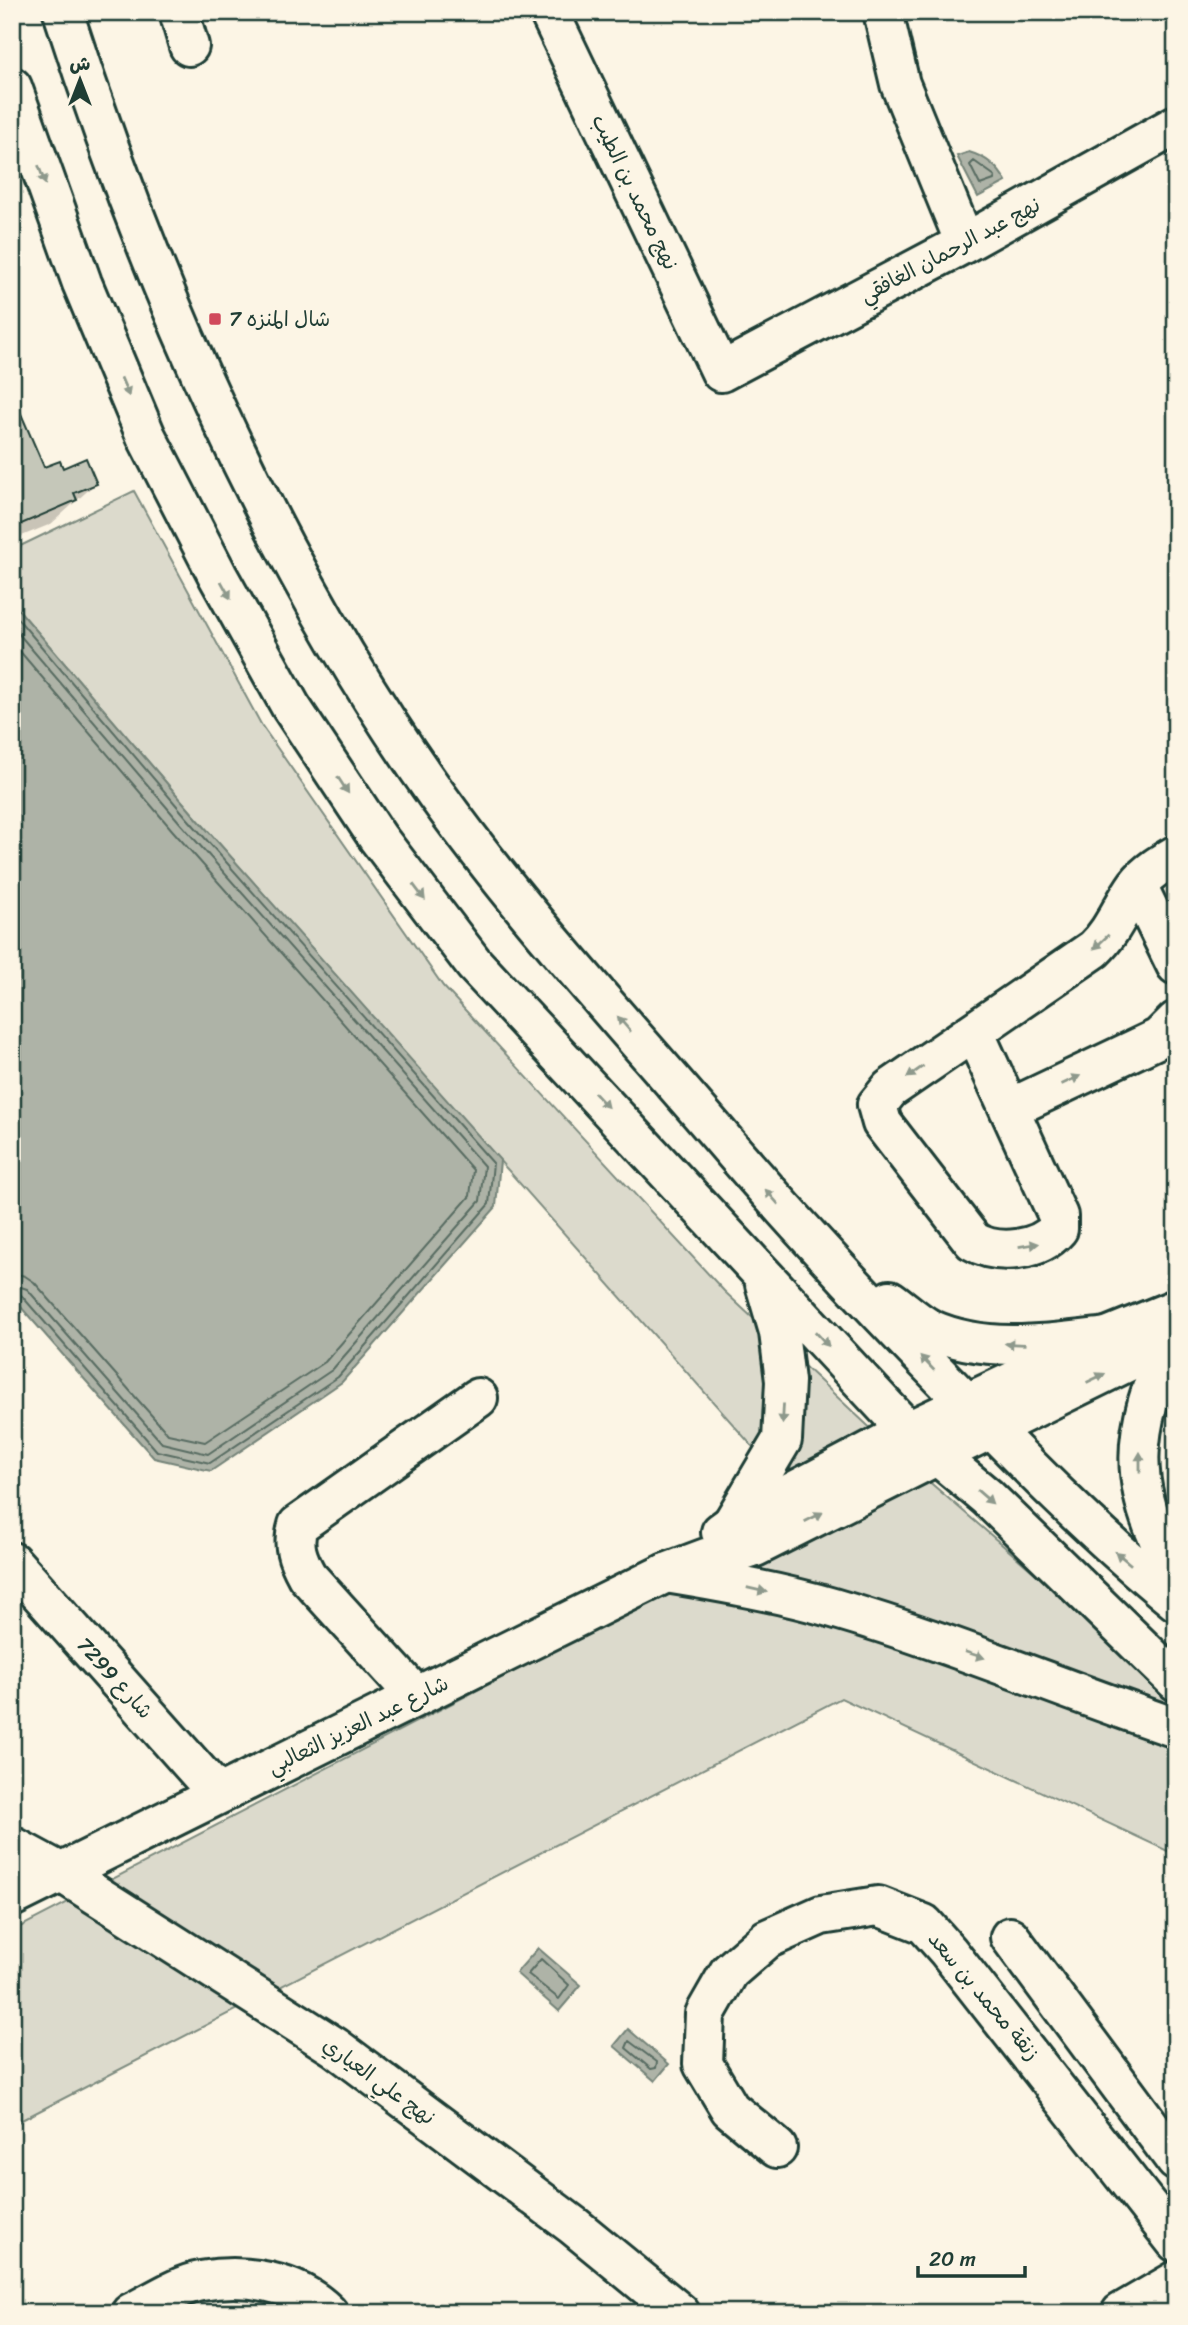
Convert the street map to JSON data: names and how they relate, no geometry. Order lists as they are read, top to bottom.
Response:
{
  "streets": {
    "main road": [
      "نهج محمد بن الطيب",
      "نهج عبد الرحمان الغافقي",
      "شارع 7299",
      "شارع عبد العزيز الثعالبي",
      "زنقة محمد بن سعد",
      "نهج علي العياري"
    ]
  },
  "crossings": [
    ["نهج محمد بن الطيب", "نهج عبد الرحمان الغافقي"],
    ["شارع 7299", "شارع عبد العزيز الثعالبي"],
    ["شارع عبد العزيز الثعالبي", "نهج علي العياري"]
  ],
  "places": {
    "transit": ["شال المنزه 7"]
  },
  "scale_bar": "20 m",
  "north": "top"
}
